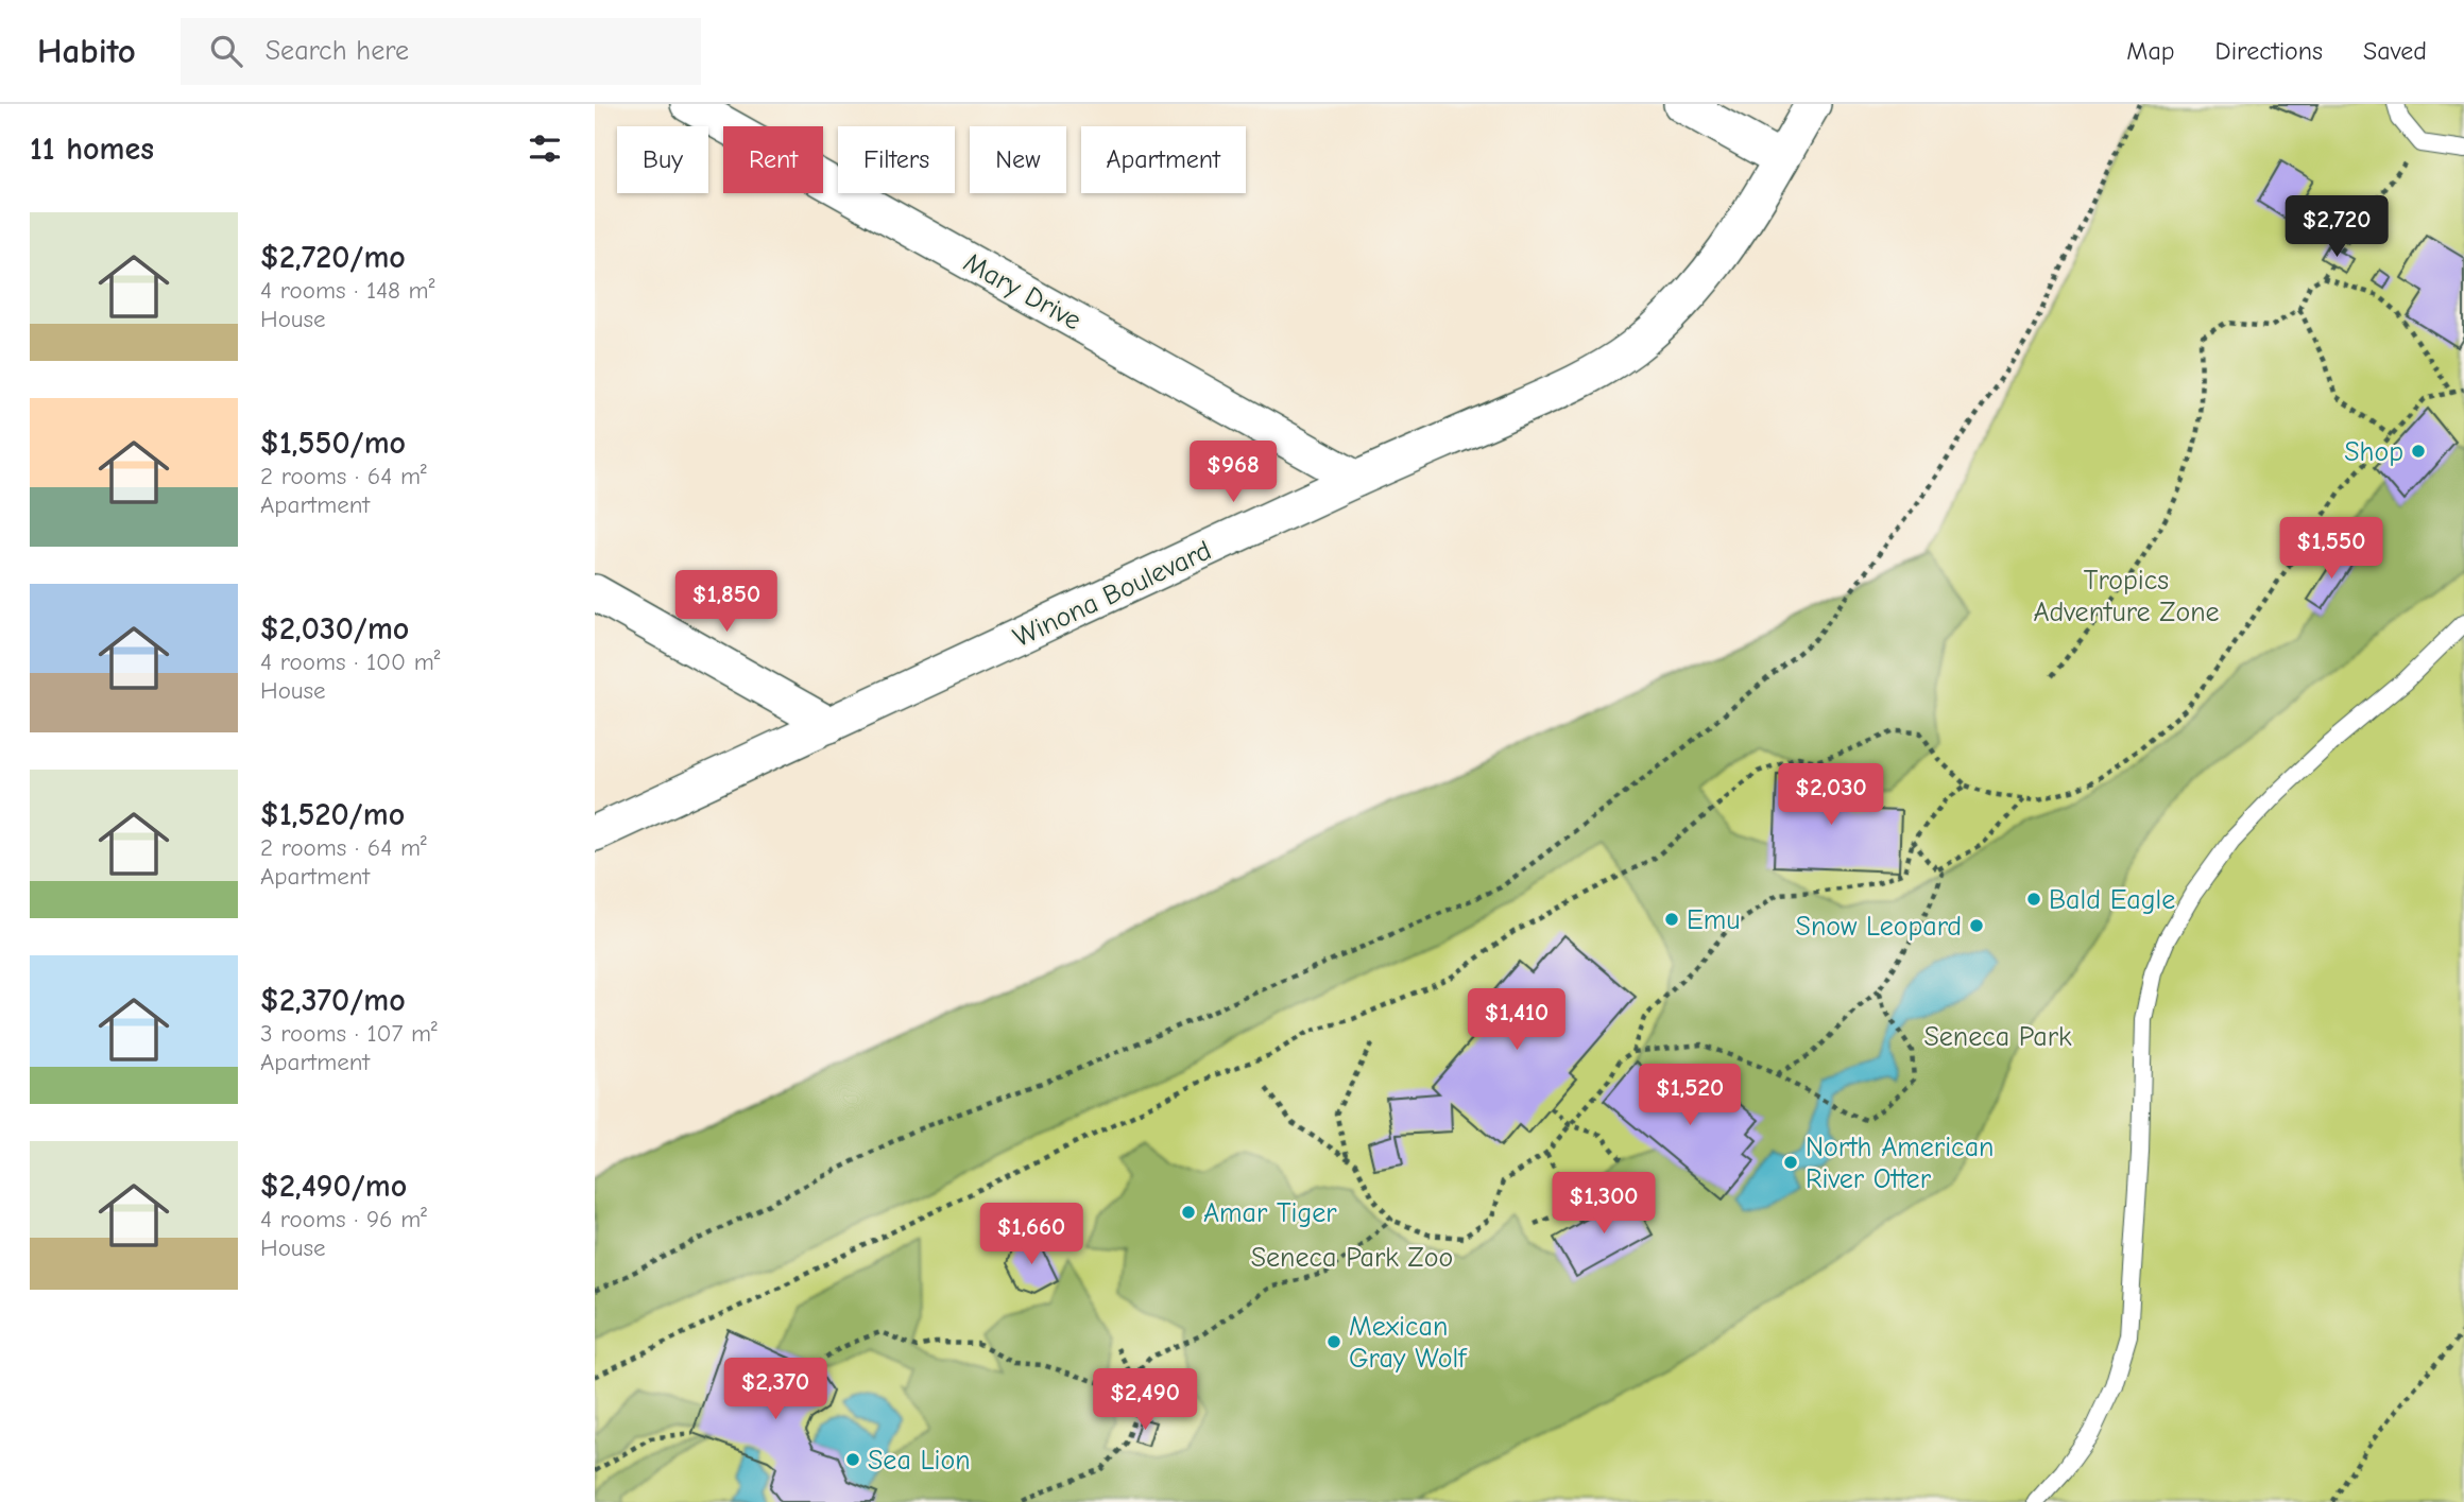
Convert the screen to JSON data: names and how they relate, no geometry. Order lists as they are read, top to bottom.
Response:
{
  "streets": {
    "street": ["Mary Drive", "Winona Boulevard"]
  },
  "crossings": [
    ["Mary Drive", "Winona Boulevard"]
  ],
  "parks": ["Tropics Adventure Zone", "Seneca Park", "Seneca Park Zoo"],
  "places": [
    "Shop",
    "Bald Eagle",
    "Emu",
    "Snow Leopard",
    "North American River Otter",
    "Amar Tiger",
    "Mexican Gray Wolf",
    "Sea Lion"
  ],
  "page": {
    "header": "Habito",
    "search": "Search here",
    "nav": ["Map", "Directions", "Saved"],
    "heading": "11 homes",
    "chip": [
      "Buy",
      "Rent",
      "Filters",
      "New",
      "Apartment"
    ],
    "list": [
      {
        "name": "$2,720/mo",
        "note": "4 rooms · 148 m² · House"
      },
      {
        "name": "$1,550/mo",
        "note": "2 rooms · 64 m² · Apartment"
      },
      {
        "name": "$2,030/mo",
        "note": "4 rooms · 100 m² · House"
      },
      {
        "name": "$1,520/mo",
        "note": "2 rooms · 64 m² · Apartment"
      },
      {
        "name": "$2,370/mo",
        "note": "3 rooms · 107 m² · Apartment"
      },
      {
        "name": "$2,490/mo",
        "note": "4 rooms · 96 m² · House"
      }
    ],
    "price": [
      "$2,720",
      "$968",
      "$1,550",
      "$1,850",
      "$2,030",
      "$1,410",
      "$1,520",
      "$1,300",
      "$1,660",
      "$2,370",
      "$2,490"
    ]
  }
}
